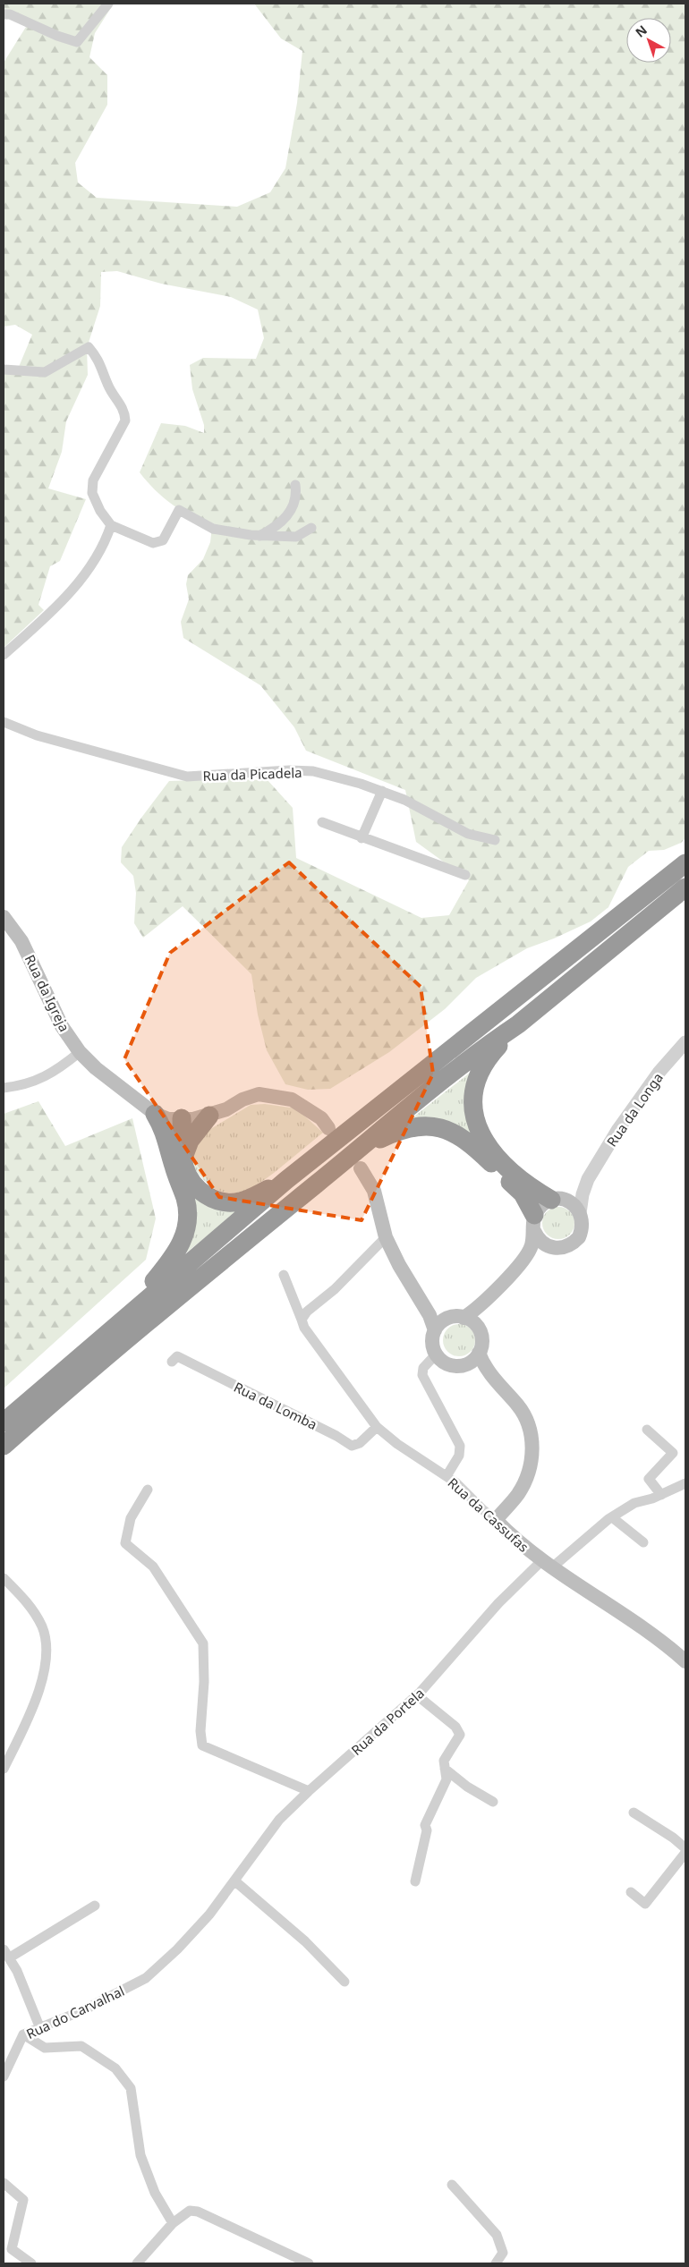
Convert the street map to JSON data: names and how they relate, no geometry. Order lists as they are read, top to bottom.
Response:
{
  "streets": {
    "main road": ["Rua da Igreja", "Rua da Longa", "Rua da Cassufas"],
    "street": [
      "Rua da Picadela",
      "Rua da Lomba",
      "Rua da Portela",
      "Rua do Carvalhal"
    ]
  },
  "crossings": [
    ["Rua da Lomba", "Rua da Cassufas"],
    ["Rua da Cassufas", "Rua da Portela"],
    ["Rua da Portela", "Rua do Carvalhal"]
  ],
  "north": "top left"
}
